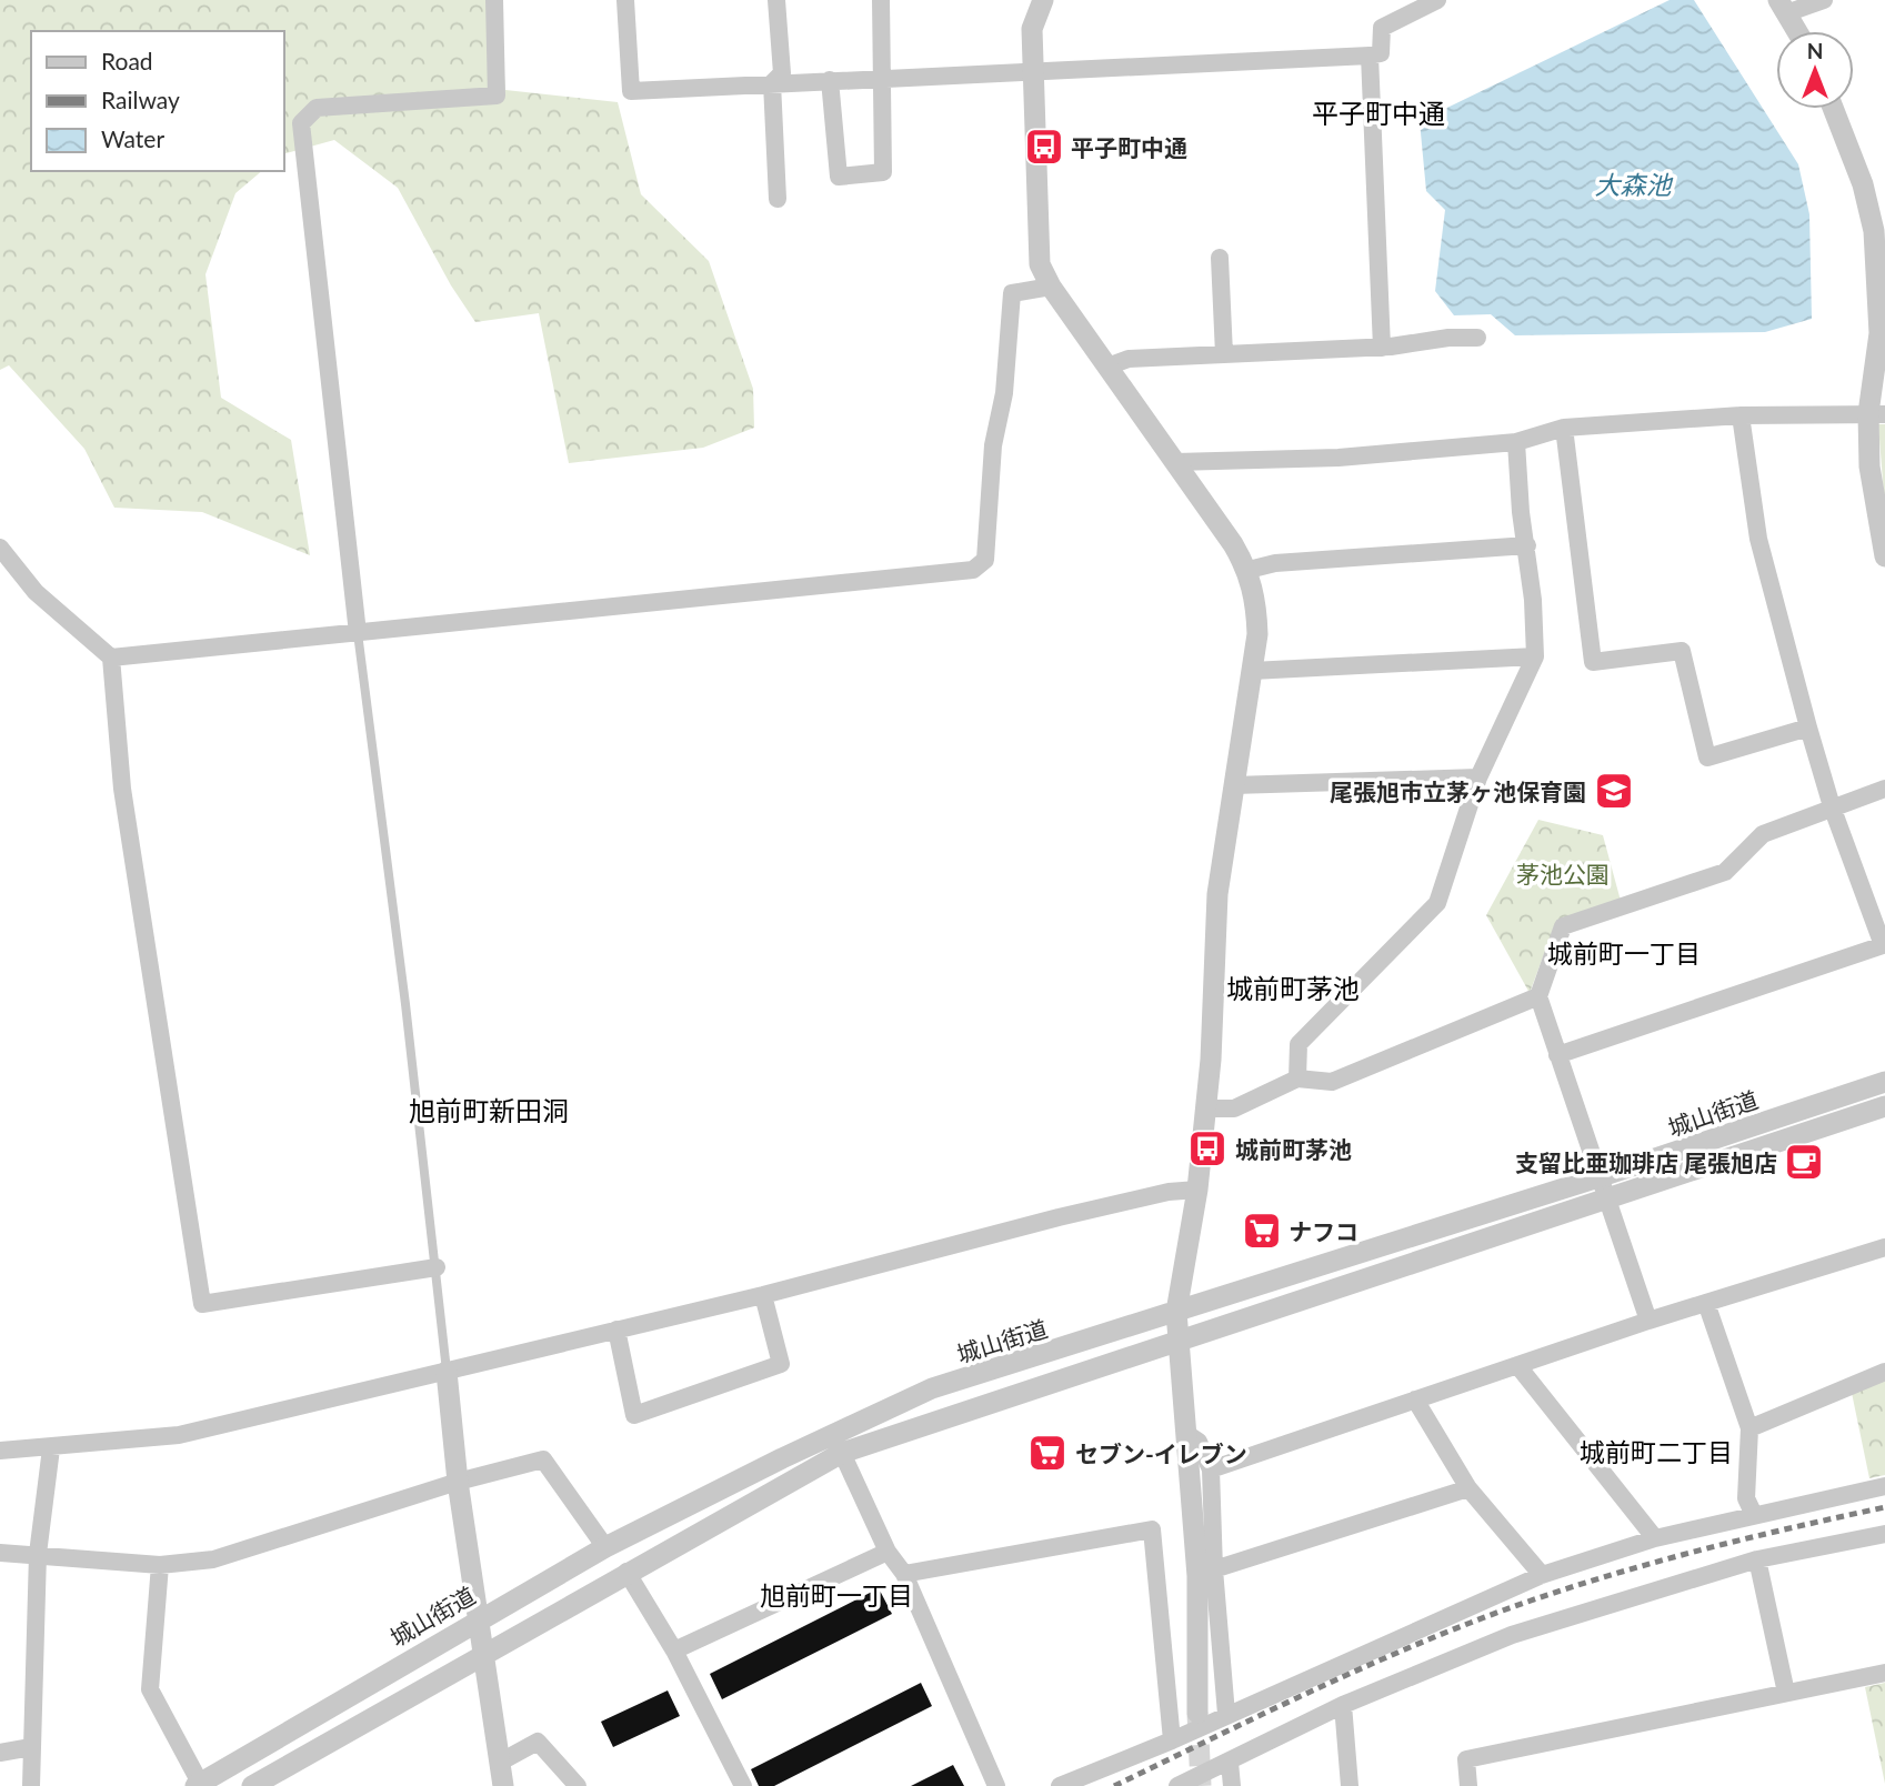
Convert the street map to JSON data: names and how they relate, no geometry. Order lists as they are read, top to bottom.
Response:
{
  "streets": {
    "street": ["城山街道"]
  },
  "districts": [
    "平子町中通",
    "城前町一丁目",
    "城前町茅池",
    "旭前町新田洞",
    "城前町二丁目",
    "旭前町一丁目"
  ],
  "water": ["大森池"],
  "parks": ["茅池公園"],
  "places": {
    "bus stop": ["平子町中通", "城前町茅池"],
    "school or university": ["尾張旭市立茅ヶ池保育園"],
    "cafe": ["支留比亜珈琲店 尾張旭店"],
    "supermarket": ["ナフコ", "セブン-イレブン"]
  },
  "legend": ["Road", "Railway", "Water"],
  "north": "top"
}
